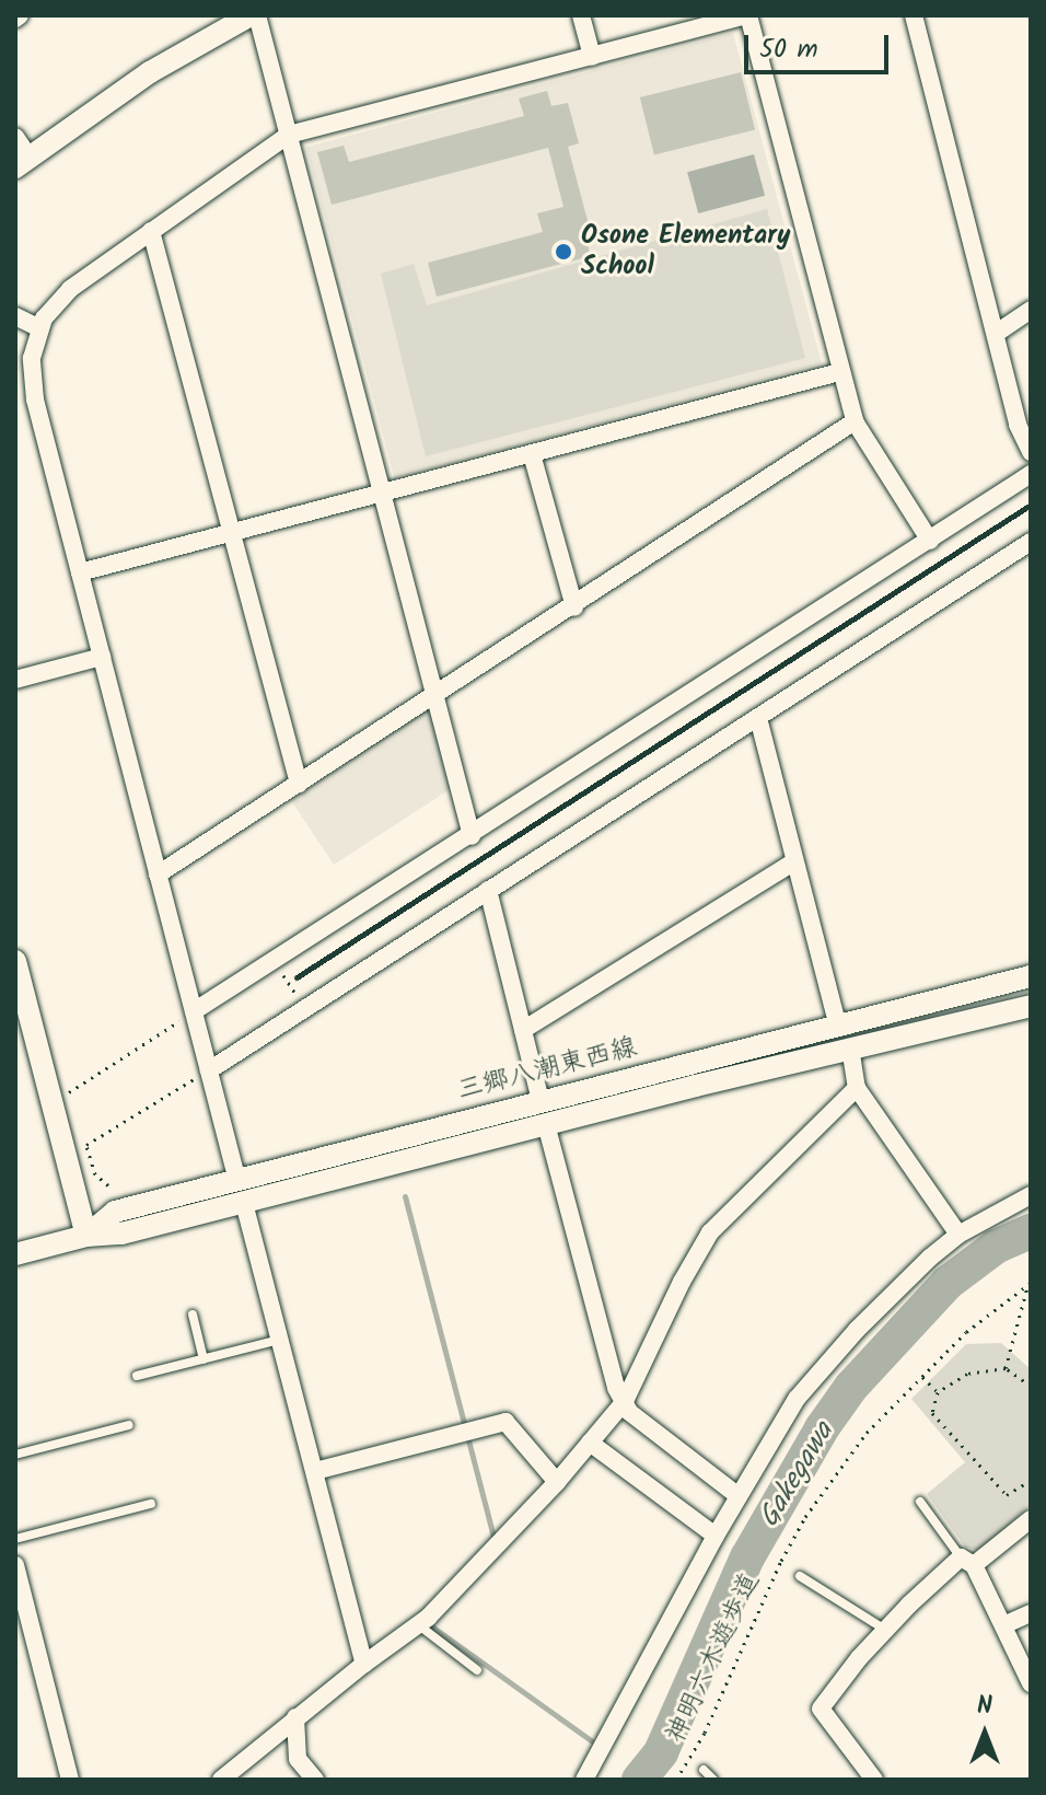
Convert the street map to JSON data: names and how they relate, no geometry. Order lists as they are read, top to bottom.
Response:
{
  "streets": {
    "street": ["三郷八潮東西線"],
    "path": ["神明六木遊歩道"]
  },
  "water": ["Gakegawa"],
  "places": ["Osone Elementary School"],
  "scale_bar": "50 m",
  "north": "top"
}
